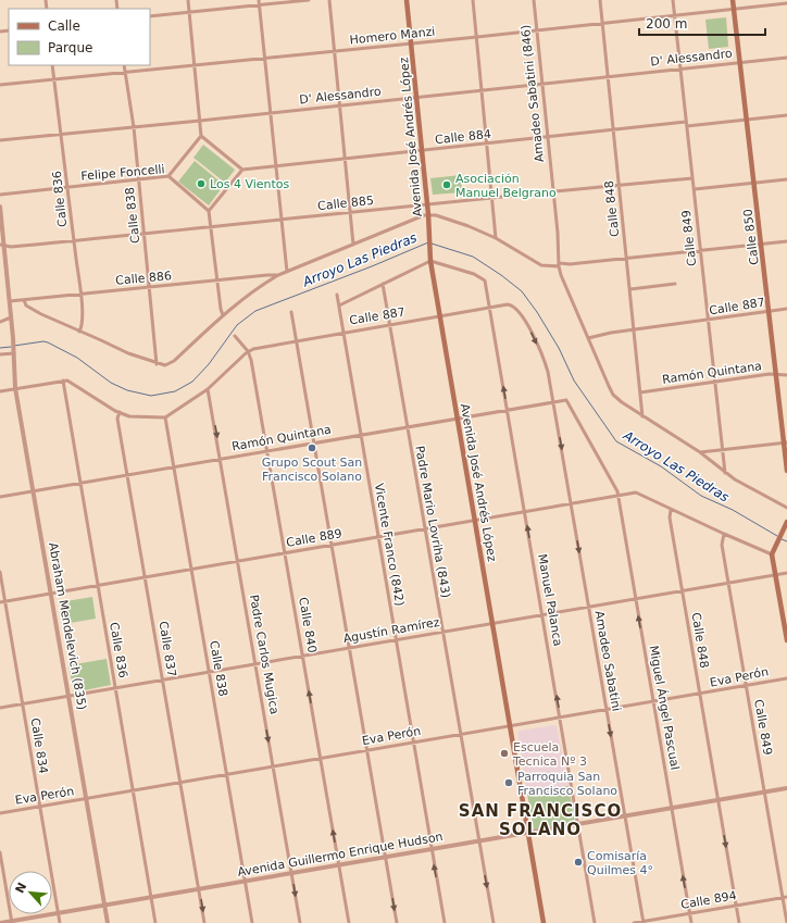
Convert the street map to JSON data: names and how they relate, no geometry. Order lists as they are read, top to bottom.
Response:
{
  "streets": {
    "main road": ["Avenida José Andrés López", "Calle 850"],
    "street": [
      "Homero Manzi",
      "D' Alessandro",
      "Amadeo Sabatini (846)",
      "Calle 884",
      "Felipe Foncelli",
      "Calle 836",
      "Calle 885",
      "Calle 848",
      "Calle 838",
      "Calle 849",
      "Calle 886",
      "Calle 887",
      "Ramón Quintana",
      "Padre Mario Lovriha (843)",
      "Calle 889",
      "Vicente Franco (842)",
      "Manuel Palanca",
      "Calle 840",
      "Abraham Mendelevich (835)",
      "Agustín Ramírez",
      "Calle 837",
      "Padre Carlos Mugica",
      "Amadeo Sabatini",
      "Eva Perón",
      "Miguel Ángel Pascual",
      "Calle 834",
      "Avenida Guillermo Enrique Hudson",
      "Calle 894"
    ]
  },
  "crossings": [
    ["Homero Manzi", "Amadeo Sabatini (846)"],
    ["Homero Manzi", "Avenida José Andrés López"],
    ["Homero Manzi", "Calle 836"],
    ["Homero Manzi", "Calle 848"],
    ["Homero Manzi", "Calle 838"],
    ["Homero Manzi", "Calle 850"],
    ["Homero Manzi", "Calle 849"],
    ["D' Alessandro", "Amadeo Sabatini (846)"],
    ["D' Alessandro", "Avenida José Andrés López"],
    ["D' Alessandro", "Calle 836"],
    ["D' Alessandro", "Calle 848"],
    ["D' Alessandro", "Calle 838"],
    ["D' Alessandro", "Calle 850"],
    ["D' Alessandro", "Calle 849"],
    ["Amadeo Sabatini (846)", "Calle 884"],
    ["Amadeo Sabatini (846)", "Calle 885"],
    ["Amadeo Sabatini (846)", "Calle 848"],
    ["Amadeo Sabatini (846)", "Calle 849"],
    ["Amadeo Sabatini (846)", "Calle 887"],
    ["Avenida José Andrés López", "Calle 884"],
    ["Avenida José Andrés López", "Calle 885"],
    ["Avenida José Andrés López", "Calle 887"],
    ["Avenida José Andrés López", "Ramón Quintana"],
    ["Avenida José Andrés López", "Calle 889"],
    ["Avenida José Andrés López", "Manuel Palanca"],
    ["Avenida José Andrés López", "Agustín Ramírez"],
    ["Avenida José Andrés López", "Eva Perón"],
    ["Avenida José Andrés López", "Avenida Guillermo Enrique Hudson"],
    ["Calle 884", "Calle 848"],
    ["Calle 884", "Calle 849"],
    ["Felipe Foncelli", "Calle 836"],
    ["Felipe Foncelli", "Calle 838"],
    ["Calle 836", "Calle 885"],
    ["Calle 836", "Calle 886"],
    ["Calle 836", "Ramón Quintana"],
    ["Calle 836", "Calle 889"],
    ["Calle 836", "Agustín Ramírez"],
    ["Calle 836", "Eva Perón"],
    ["Calle 836", "Avenida Guillermo Enrique Hudson"],
    ["Calle 885", "Calle 848"],
    ["Calle 885", "Calle 838"],
    ["Calle 885", "Calle 849"],
    ["Calle 885", "Abraham Mendelevich (835)"],
    ["Calle 848", "Calle 887"],
    ["Calle 848", "Ramón Quintana"],
    ["Calle 848", "Calle 889"],
    ["Calle 848", "Agustín Ramírez"],
    ["Calle 848", "Eva Perón"],
    ["Calle 848", "Avenida Guillermo Enrique Hudson"],
    ["Calle 848", "Calle 894"],
    ["Calle 838", "Calle 886"],
    ["Calle 838", "Ramón Quintana"],
    ["Calle 838", "Calle 889"],
    ["Calle 838", "Agustín Ramírez"],
    ["Calle 838", "Eva Perón"],
    ["Calle 838", "Avenida Guillermo Enrique Hudson"],
    ["Calle 850", "Calle 887"],
    ["Calle 850", "Ramón Quintana"],
    ["Calle 849", "Calle 887"],
    ["Calle 849", "Ramón Quintana"],
    ["Calle 849", "Agustín Ramírez"],
    ["Calle 849", "Eva Perón"],
    ["Calle 849", "Avenida Guillermo Enrique Hudson"],
    ["Calle 849", "Calle 894"],
    ["Calle 886", "Abraham Mendelevich (835)"],
    ["Calle 887", "Padre Mario Lovriha (843)"],
    ["Calle 887", "Vicente Franco (842)"],
    ["Calle 887", "Manuel Palanca"],
    ["Calle 887", "Calle 840"],
    ["Calle 887", "Amadeo Sabatini"],
    ["Ramón Quintana", "Padre Mario Lovriha (843)"],
    ["Ramón Quintana", "Vicente Franco (842)"],
    ["Ramón Quintana", "Manuel Palanca"],
    ["Ramón Quintana", "Calle 840"],
    ["Ramón Quintana", "Abraham Mendelevich (835)"],
    ["Ramón Quintana", "Calle 837"],
    ["Ramón Quintana", "Padre Carlos Mugica"],
    ["Ramón Quintana", "Amadeo Sabatini"],
    ["Ramón Quintana", "Miguel Ángel Pascual"],
    ["Padre Mario Lovriha (843)", "Calle 889"],
    ["Padre Mario Lovriha (843)", "Agustín Ramírez"],
    ["Padre Mario Lovriha (843)", "Eva Perón"],
    ["Padre Mario Lovriha (843)", "Avenida Guillermo Enrique Hudson"],
    ["Calle 889", "Vicente Franco (842)"],
    ["Calle 889", "Manuel Palanca"],
    ["Calle 889", "Calle 840"],
    ["Calle 889", "Abraham Mendelevich (835)"],
    ["Calle 889", "Calle 837"],
    ["Calle 889", "Padre Carlos Mugica"],
    ["Calle 889", "Amadeo Sabatini"],
    ["Calle 889", "Miguel Ángel Pascual"],
    ["Calle 889", "Calle 834"],
    ["Vicente Franco (842)", "Agustín Ramírez"],
    ["Vicente Franco (842)", "Eva Perón"],
    ["Vicente Franco (842)", "Avenida Guillermo Enrique Hudson"],
    ["Manuel Palanca", "Agustín Ramírez"],
    ["Manuel Palanca", "Eva Perón"],
    ["Manuel Palanca", "Avenida Guillermo Enrique Hudson"],
    ["Calle 840", "Agustín Ramírez"],
    ["Calle 840", "Eva Perón"],
    ["Calle 840", "Avenida Guillermo Enrique Hudson"],
    ["Abraham Mendelevich (835)", "Agustín Ramírez"],
    ["Abraham Mendelevich (835)", "Eva Perón"],
    ["Abraham Mendelevich (835)", "Avenida Guillermo Enrique Hudson"],
    ["Agustín Ramírez", "Calle 837"],
    ["Agustín Ramírez", "Padre Carlos Mugica"],
    ["Agustín Ramírez", "Amadeo Sabatini"],
    ["Agustín Ramírez", "Miguel Ángel Pascual"],
    ["Agustín Ramírez", "Calle 834"],
    ["Calle 837", "Eva Perón"],
    ["Calle 837", "Avenida Guillermo Enrique Hudson"],
    ["Padre Carlos Mugica", "Eva Perón"],
    ["Padre Carlos Mugica", "Avenida Guillermo Enrique Hudson"],
    ["Amadeo Sabatini", "Eva Perón"],
    ["Amadeo Sabatini", "Avenida Guillermo Enrique Hudson"],
    ["Amadeo Sabatini", "Calle 894"],
    ["Eva Perón", "Miguel Ángel Pascual"],
    ["Eva Perón", "Calle 834"],
    ["Miguel Ángel Pascual", "Avenida Guillermo Enrique Hudson"],
    ["Miguel Ángel Pascual", "Calle 894"],
    ["Calle 834", "Avenida Guillermo Enrique Hudson"]
  ],
  "one_way": [
    "Manuel Palanca",
    "Calle 840",
    "Padre Carlos Mugica",
    "Amadeo Sabatini",
    "Miguel Ángel Pascual"
  ],
  "districts": ["SAN FRANCISCO SOLANO"],
  "water": ["Arroyo Las Piedras"],
  "places": [
    "Los 4 Vientos",
    "Asociación Manuel Belgrano",
    "Grupo Scout San Francisco Solano",
    "Escuela Tecnica Nº 3",
    "Parroquia San Francisco Solano",
    "Comisaría Quilmes 4°"
  ],
  "legend": ["Calle", "Parque"],
  "scale_bar": "200 m",
  "north": "top left"
}
